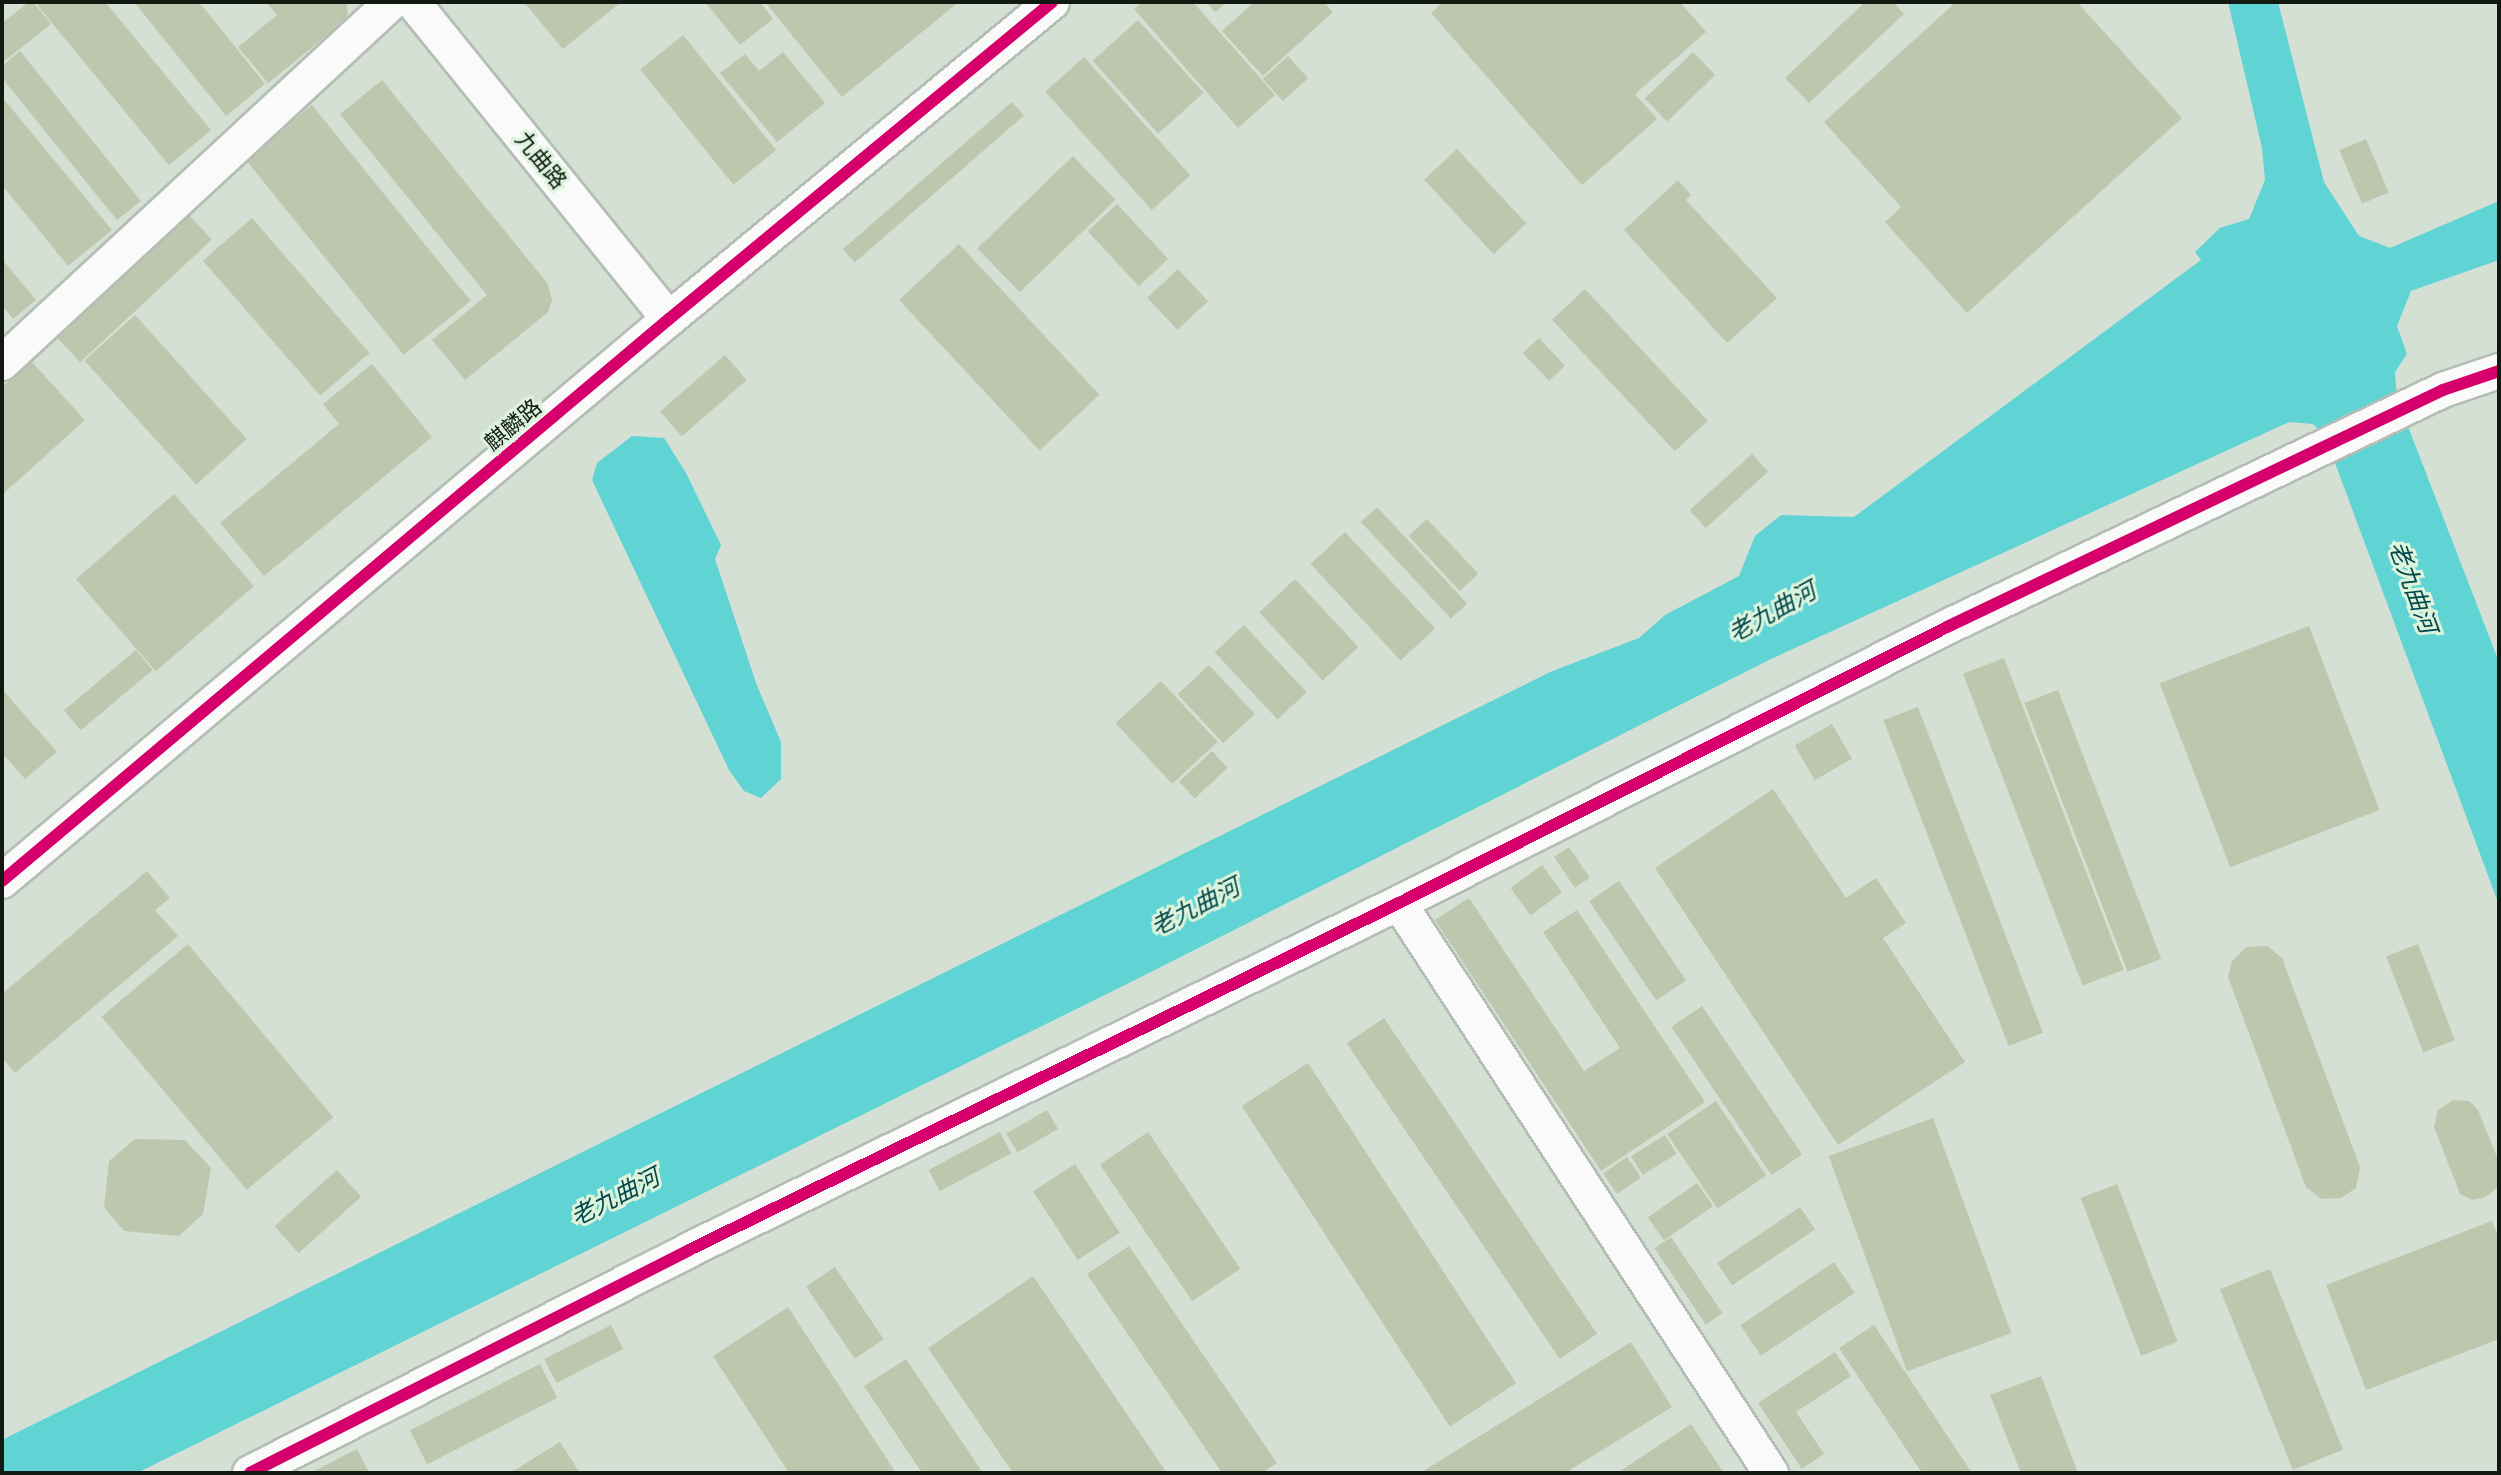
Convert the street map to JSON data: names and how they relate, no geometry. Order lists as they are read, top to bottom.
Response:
{
  "streets": {
    "street": ["九曲路", "麒麟路"]
  },
  "crossings": [
    ["九曲路", "麒麟路"]
  ],
  "water": ["老九曲河"]
}
